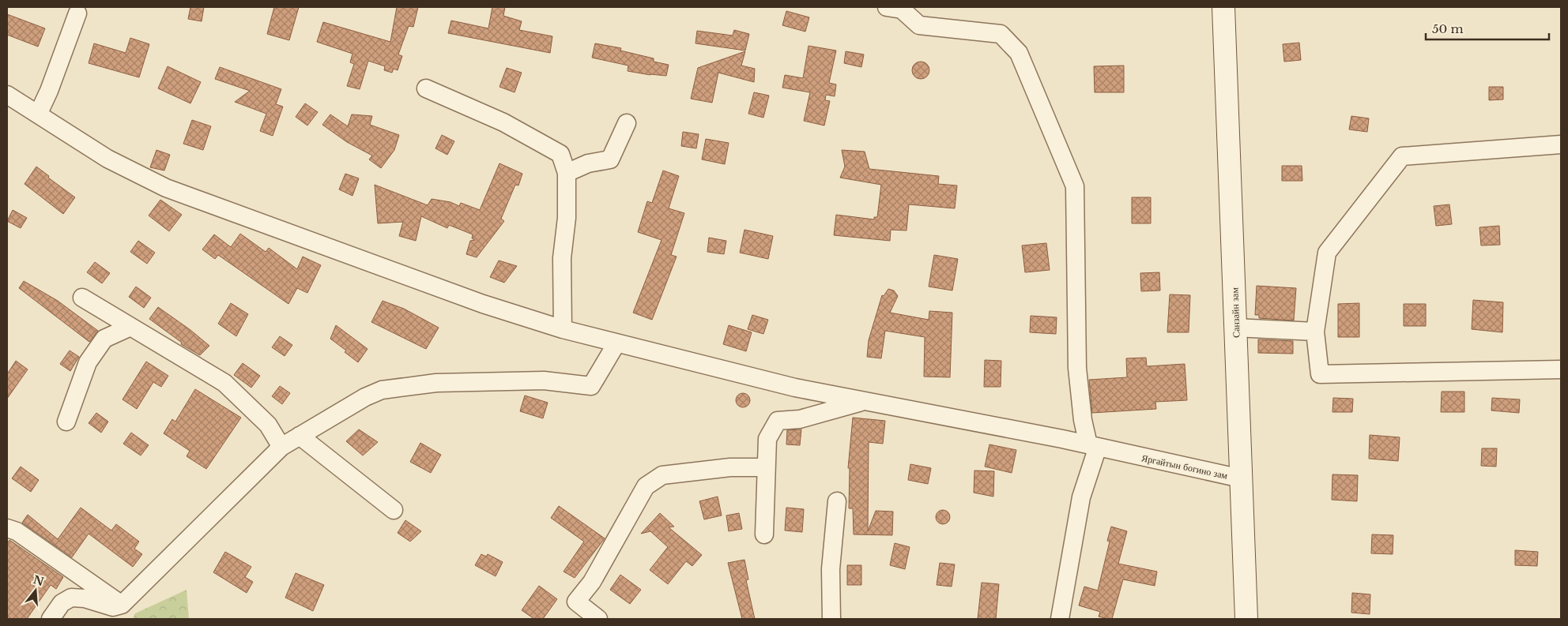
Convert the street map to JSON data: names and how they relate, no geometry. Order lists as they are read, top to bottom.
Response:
{
  "streets": {
    "main road": ["Санзайн зам"],
    "street": ["Яргайтын богино зам"]
  },
  "crossings": [
    ["Санзайн зам", "Яргайтын богино зам"]
  ],
  "scale_bar": "50 m",
  "north": "top"
}
